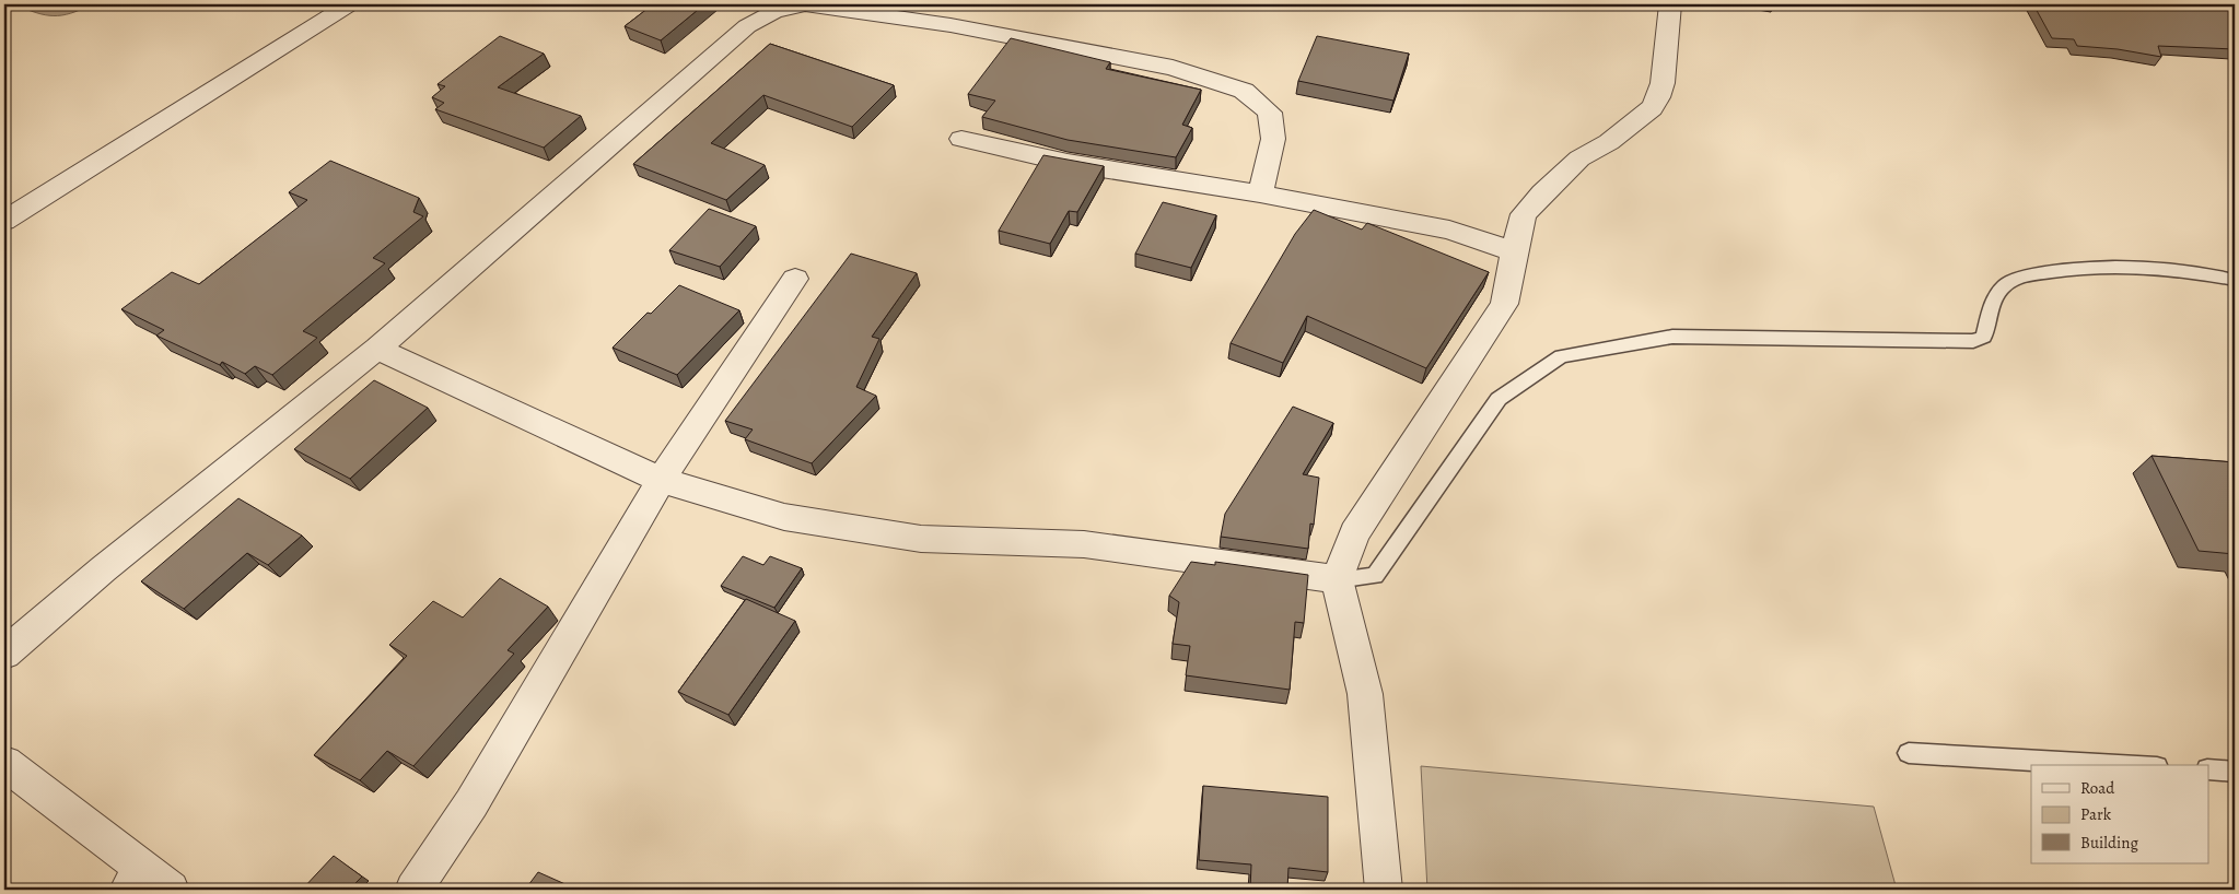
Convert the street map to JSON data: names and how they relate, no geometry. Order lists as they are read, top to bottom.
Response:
{
  "legend": ["Road", "Park", "Building"]
}
